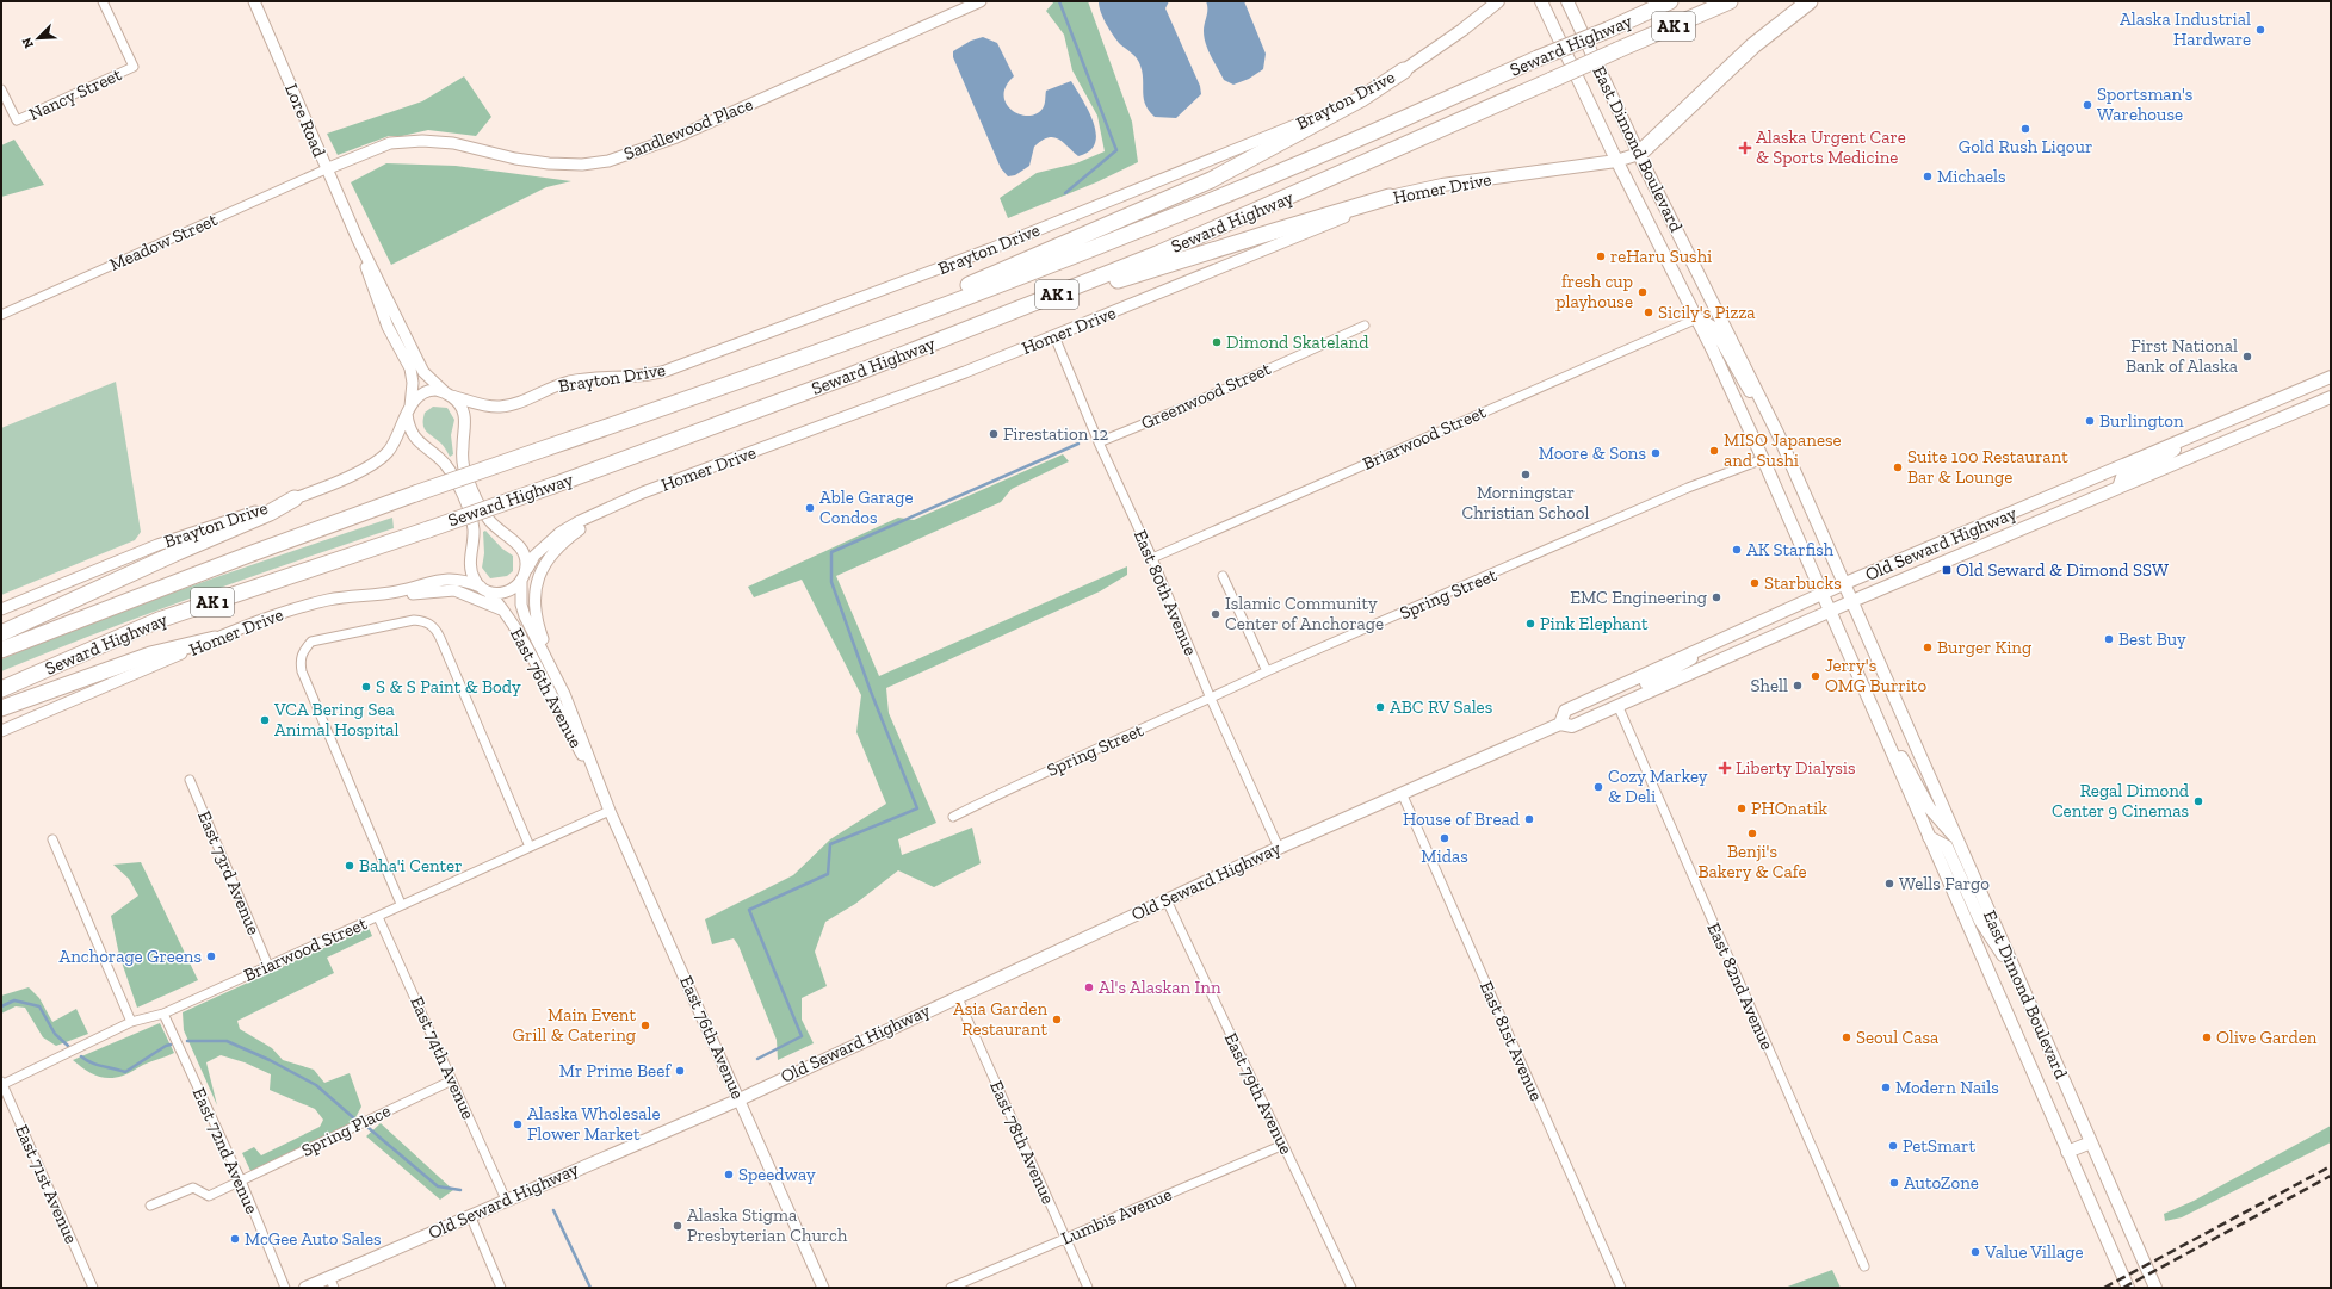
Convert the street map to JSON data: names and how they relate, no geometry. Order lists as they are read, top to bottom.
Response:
{
  "streets": {
    "highway": ["AK 1", "Seward Highway"],
    "main road": [
      "Brayton Drive",
      "East Dimond Boulevard",
      "Homer Drive",
      "Old Seward Highway"
    ],
    "street": [
      "Nancy Street",
      "Lore Road",
      "Sandlewood Place",
      "Meadow Street",
      "Greenwood Street",
      "Briarwood Street",
      "East 80th Avenue",
      "Spring Street",
      "East 76th Avenue",
      "East 73rd Avenue",
      "East 82nd Avenue",
      "East 81st Avenue",
      "East 74th Avenue",
      "East 79th Avenue",
      "Spring Place",
      "East 78th Avenue",
      "East 72nd Avenue",
      "East 71st Avenue",
      "Lumbis Avenue"
    ]
  },
  "crossings": [
    ["Brayton Drive", "Lore Road"],
    ["Brayton Drive", "East 76th Avenue"],
    ["Lore Road", "Sandlewood Place"],
    ["Lore Road", "Meadow Street"],
    ["Lore Road", "East 76th Avenue"],
    ["Sandlewood Place", "Meadow Street"],
    ["East Dimond Boulevard", "Homer Drive"],
    ["East Dimond Boulevard", "Briarwood Street"],
    ["East Dimond Boulevard", "Old Seward Highway"],
    ["East Dimond Boulevard", "Spring Street"],
    ["Homer Drive", "East 80th Avenue"],
    ["Homer Drive", "East 76th Avenue"],
    ["Greenwood Street", "East 80th Avenue"],
    ["Briarwood Street", "East 80th Avenue"],
    ["Briarwood Street", "East 76th Avenue"],
    ["Briarwood Street", "East 73rd Avenue"],
    ["Briarwood Street", "East 74th Avenue"],
    ["Briarwood Street", "East 72nd Avenue"],
    ["Briarwood Street", "East 71st Avenue"],
    ["Old Seward Highway", "East 80th Avenue"],
    ["Old Seward Highway", "East 76th Avenue"],
    ["Old Seward Highway", "East 82nd Avenue"],
    ["Old Seward Highway", "East 81st Avenue"],
    ["Old Seward Highway", "East 74th Avenue"],
    ["Old Seward Highway", "East 79th Avenue"],
    ["Old Seward Highway", "East 78th Avenue"],
    ["East 80th Avenue", "Spring Street"],
    ["East 74th Avenue", "Spring Place"],
    ["East 79th Avenue", "Lumbis Avenue"],
    ["Spring Place", "East 72nd Avenue"],
    ["East 78th Avenue", "Lumbis Avenue"]
  ],
  "places": {
    "other": [
      "Alaska Industrial Hardware",
      "Sportsman's Warehouse",
      "Gold Rush Liqour",
      "Michaels",
      "reHaru Sushi",
      "fresh cup playhouse",
      "Sicily's Pizza",
      "Dimond Skateland",
      "First National Bank of Alaska",
      "Burlington",
      "Firestation 12",
      "MISO Japanese and Sushi",
      "Moore & Sons",
      "Suite 100 Restaurant Bar & Lounge",
      "Morningstar Christian School",
      "Able Garage Condos",
      "AK Starfish",
      "Starbucks",
      "EMC Engineering",
      "Islamic Community Center of Anchorage",
      "Pink Elephant",
      "Best Buy",
      "Burger King",
      "Jerry's OMG Burrito",
      "Shell",
      "S & S Paint & Body",
      "ABC RV Sales",
      "VCA Bering Sea Animal Hospital",
      "Cozy Markey & Deli",
      "Regal Dimond Center 9 Cinemas",
      "PHOnatik",
      "House of Bread",
      "Benji's Bakery & Cafe",
      "Midas",
      "Baha'i Center",
      "Wells Fargo",
      "Anchorage Greens",
      "Al's Alaskan Inn",
      "Asia Garden Restaurant",
      "Main Event Grill & Catering",
      "Seoul Casa",
      "Olive Garden",
      "Mr Prime Beef",
      "Modern Nails",
      "Alaska Wholesale Flower Market",
      "PetSmart",
      "Speedway",
      "AutoZone",
      "Alaska Stigma Presbyterian Church",
      "McGee Auto Sales",
      "Value Village"
    ],
    "health": ["Alaska Urgent Care & Sports Medicine", "Liberty Dialysis"],
    "transit": ["Old Seward & Dimond SSW"]
  },
  "north": "bottom left"
}
